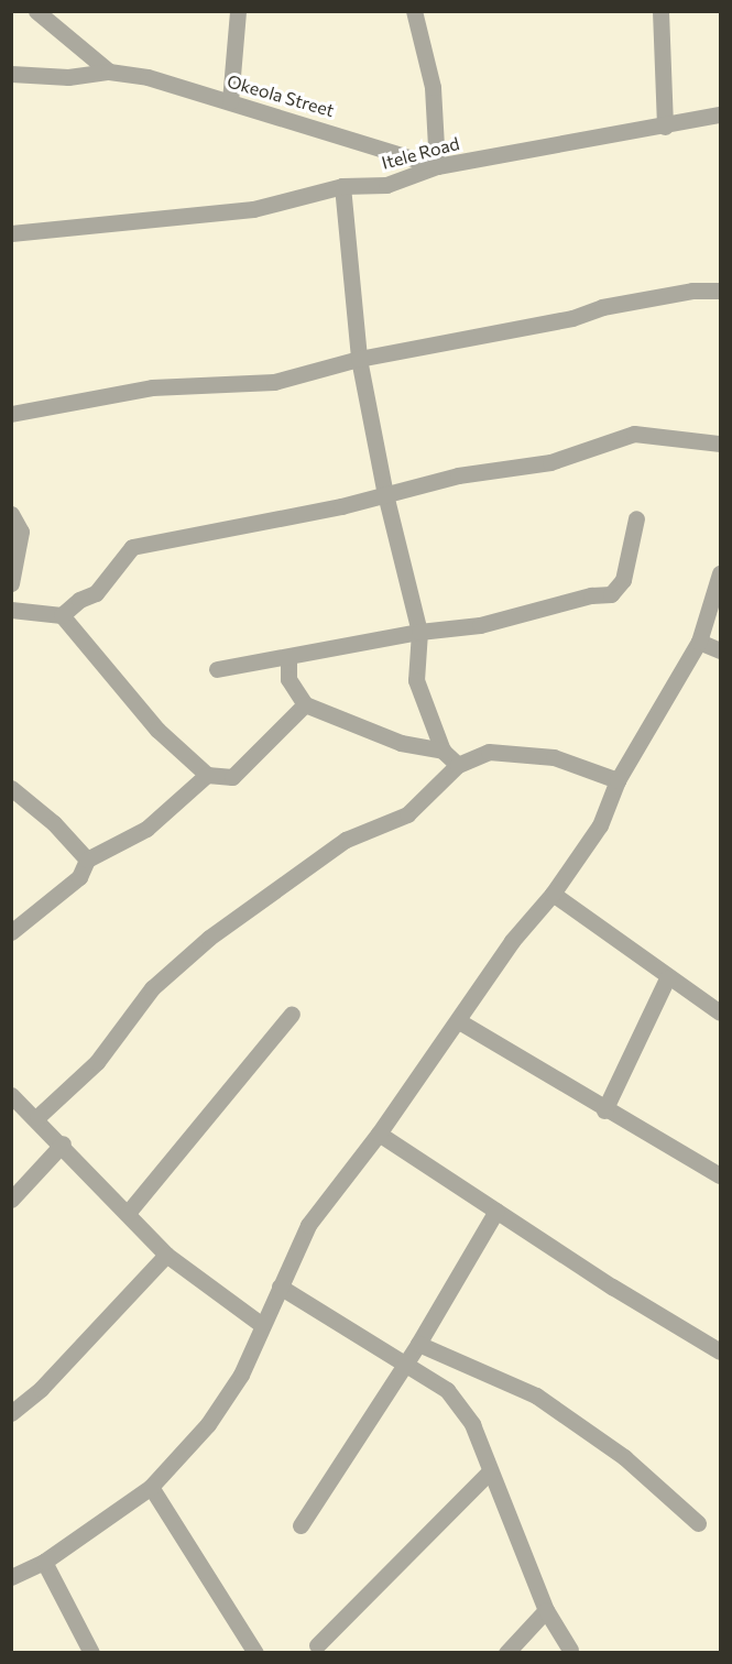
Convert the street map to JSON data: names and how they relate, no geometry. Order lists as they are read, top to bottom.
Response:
{
  "streets": {
    "street": ["Okeola Street", "Itele Road"]
  },
  "crossings": [
    ["Okeola Street", "Itele Road"]
  ]
}
